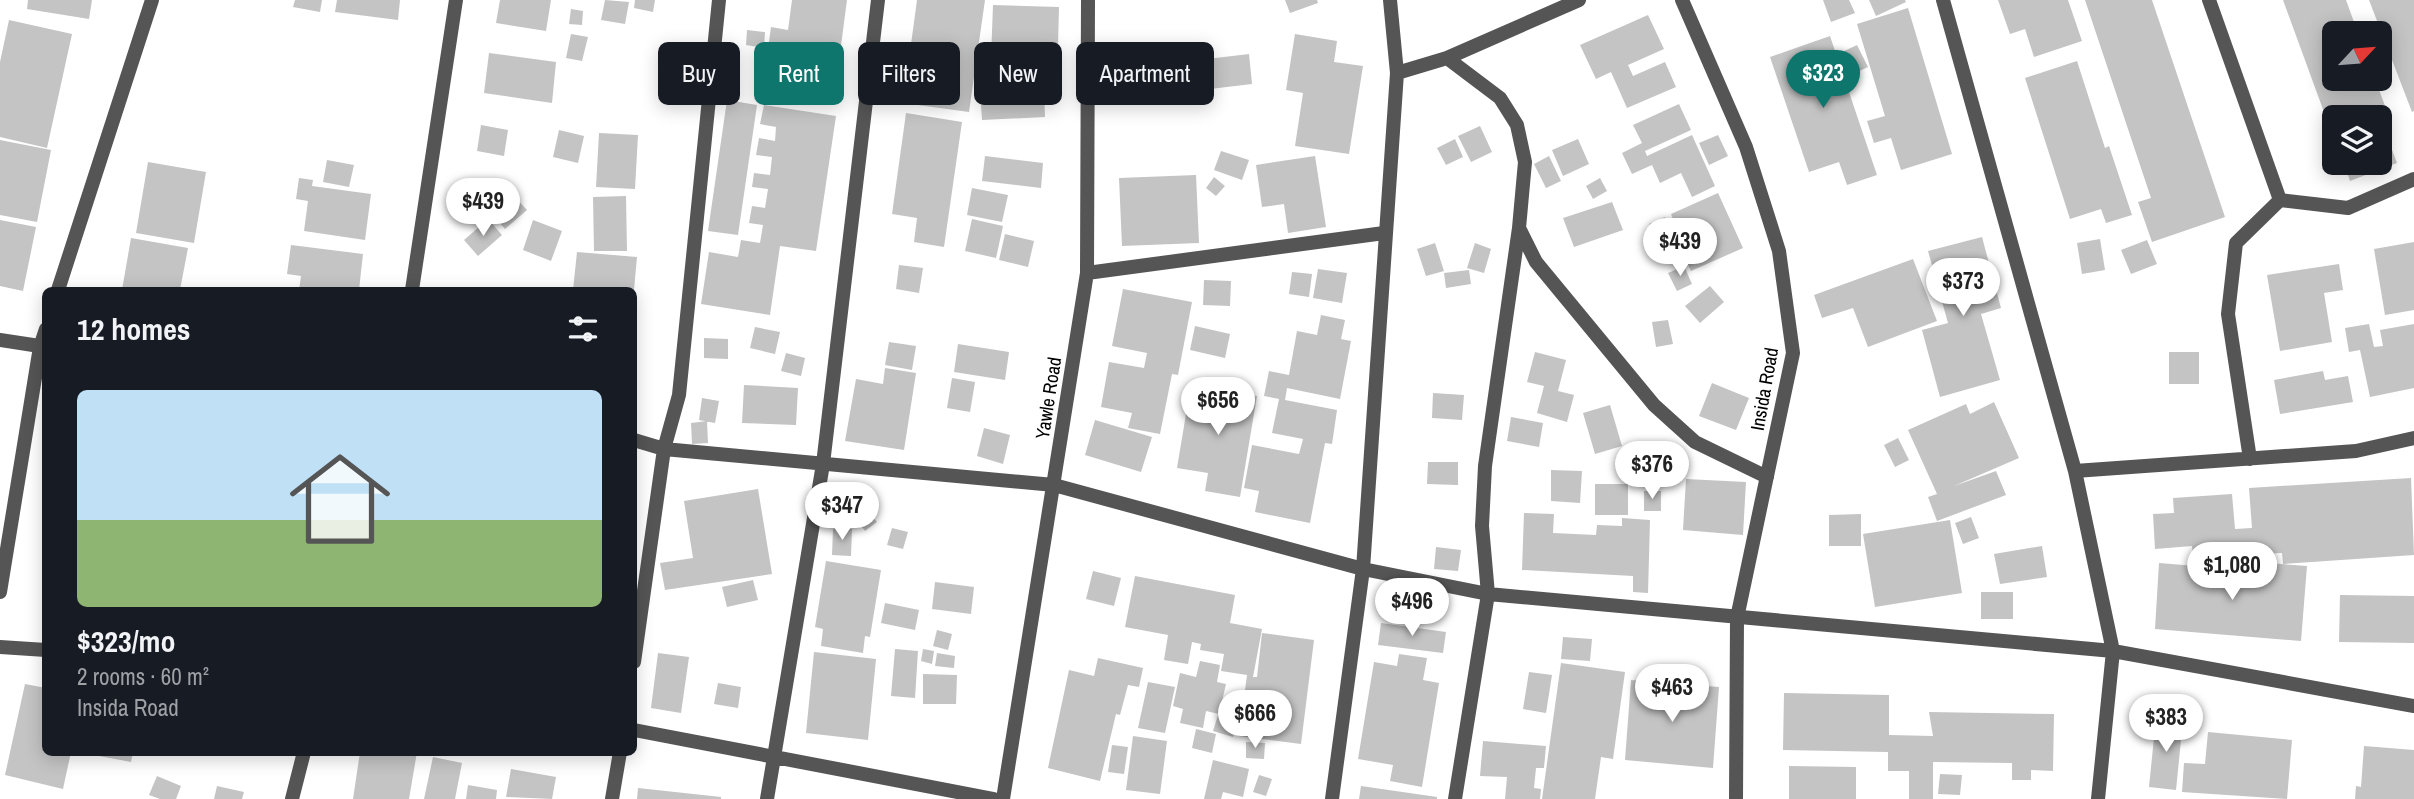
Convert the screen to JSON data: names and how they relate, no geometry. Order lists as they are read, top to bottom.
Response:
{
  "streets": {
    "street": ["Insida Road", "Yawle Road"]
  },
  "north": "top right",
  "page": {
    "chip": [
      "Buy",
      "Rent",
      "Filters",
      "New",
      "Apartment"
    ],
    "price": [
      "$323",
      "$439",
      "$439",
      "$373",
      "$656",
      "$376",
      "$347",
      "$1,080",
      "$496",
      "$463",
      "$666",
      "$383"
    ],
    "heading": "12 homes",
    "list": [
      {
        "name": "$323/mo",
        "note": "2 rooms · 60 m² · Insida Road"
      }
    ]
  }
}
